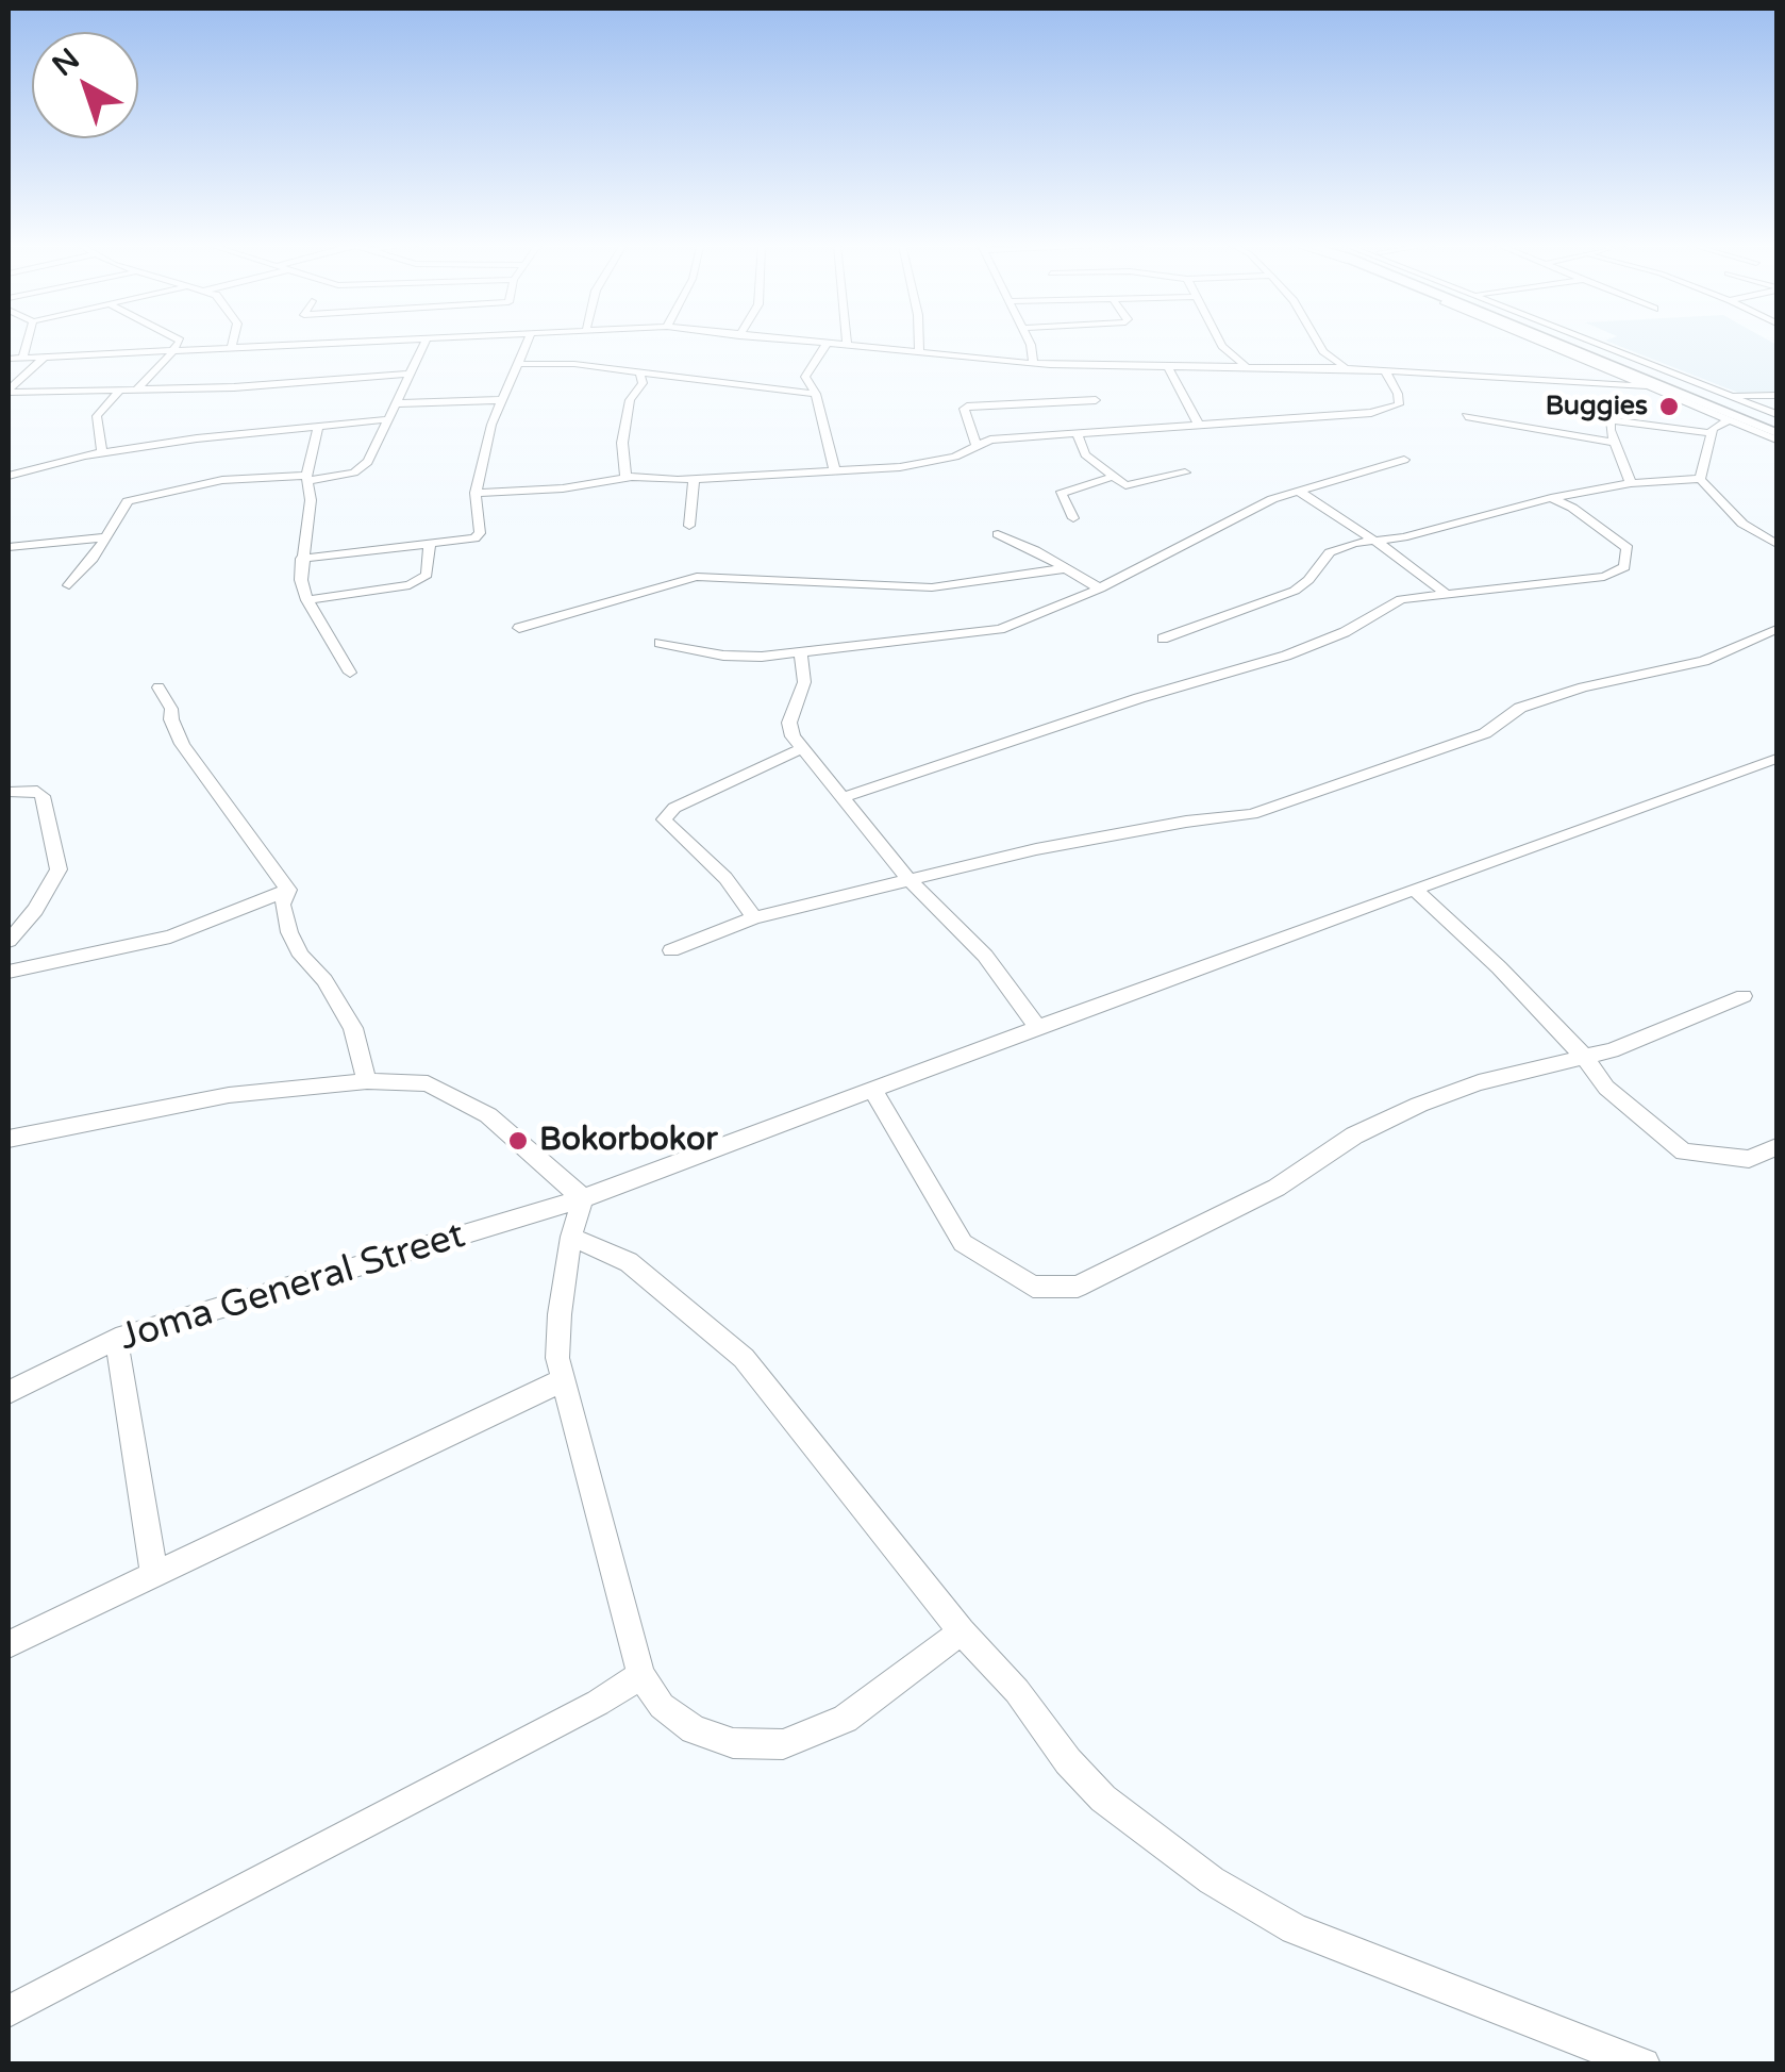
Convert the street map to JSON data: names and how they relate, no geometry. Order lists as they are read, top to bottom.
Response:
{
  "streets": {
    "street": ["Joma General Street"]
  },
  "places": ["Buggies", "Bokorbokor"],
  "north": "top left"
}
